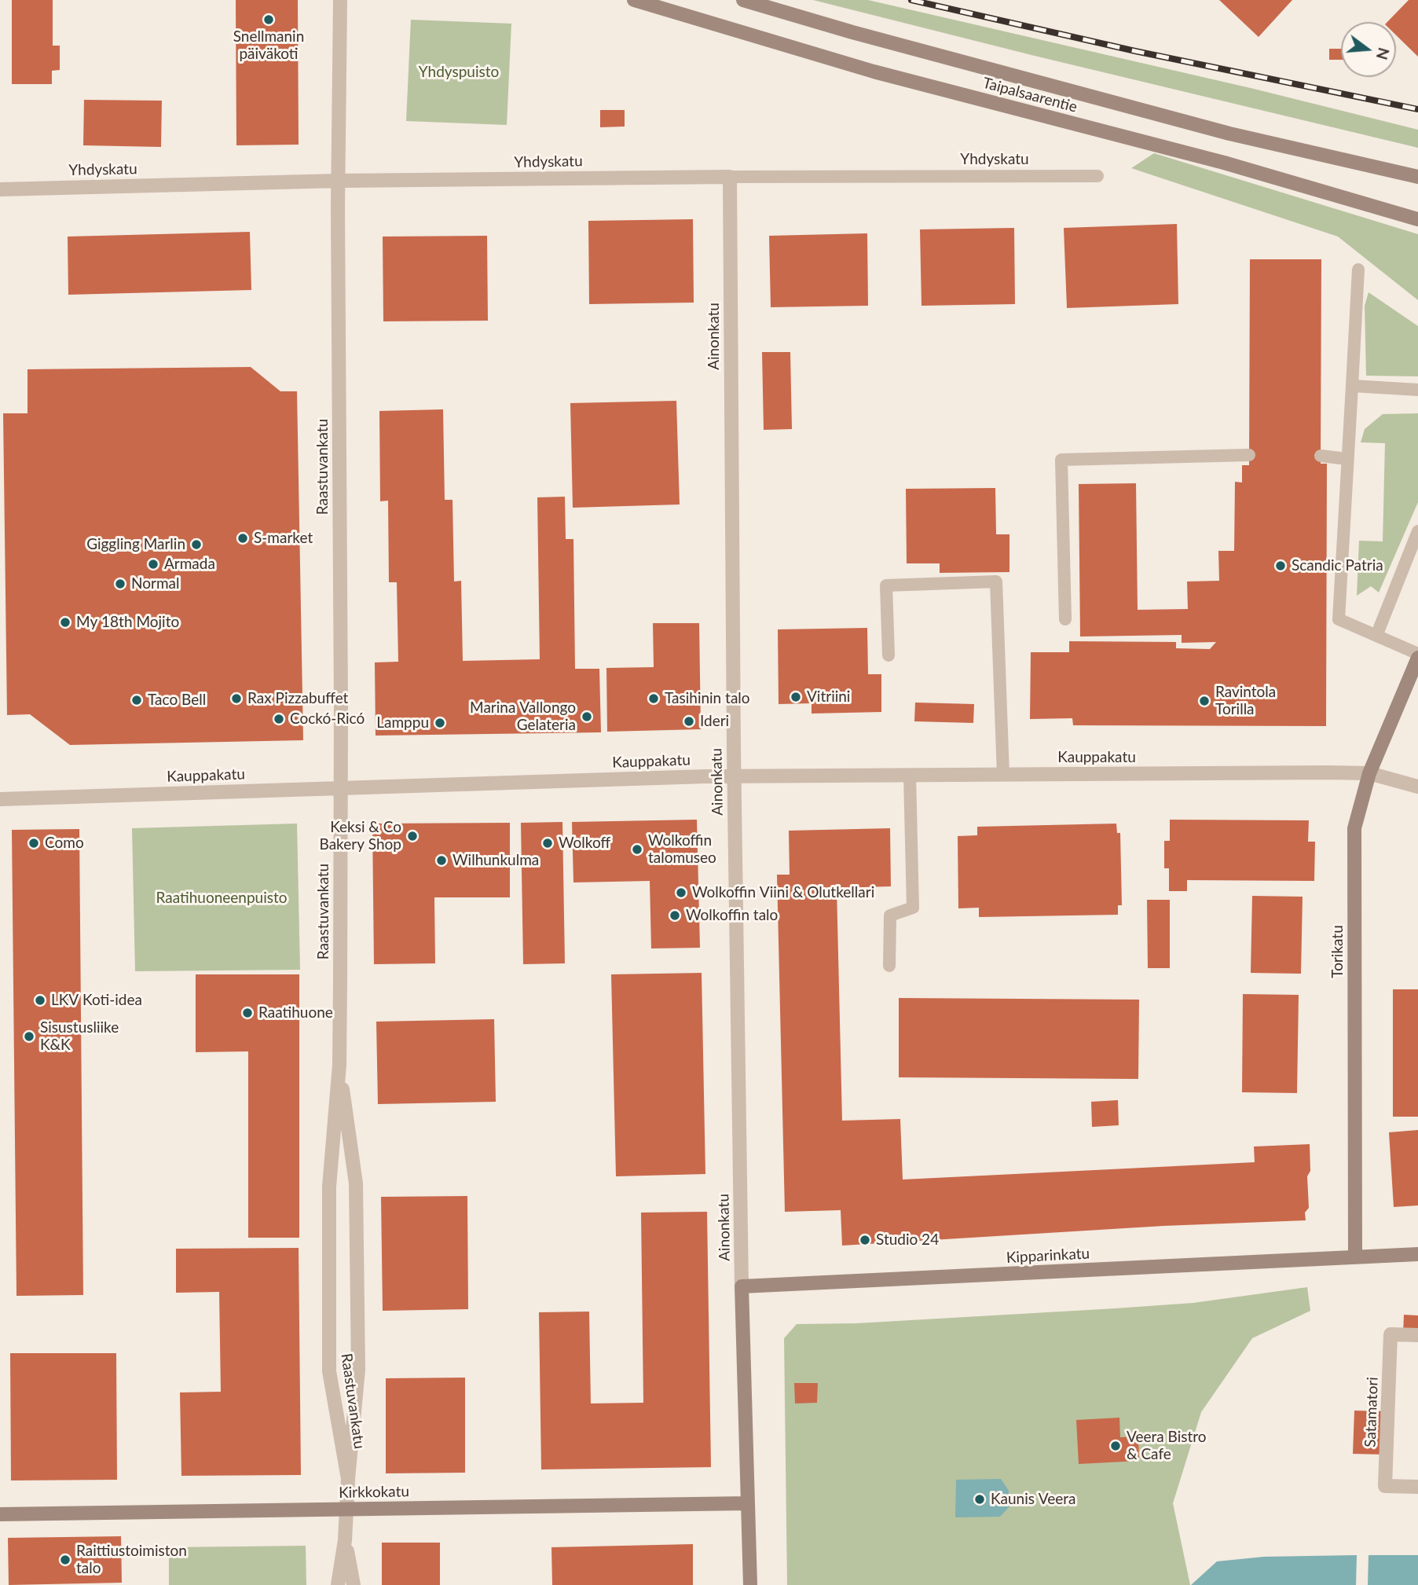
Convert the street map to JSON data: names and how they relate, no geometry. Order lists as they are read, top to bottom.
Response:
{
  "streets": {
    "street": [
      "Taipalsaarentie",
      "Yhdyskatu",
      "Ainonkatu",
      "Raastuvankatu",
      "Kauppakatu",
      "Torikatu",
      "Kipparinkatu",
      "Satamatori",
      "Kirkkokatu"
    ]
  },
  "crossings": [
    ["Yhdyskatu", "Ainonkatu"],
    ["Yhdyskatu", "Raastuvankatu"],
    ["Ainonkatu", "Kauppakatu"],
    ["Ainonkatu", "Kipparinkatu"],
    ["Ainonkatu", "Kirkkokatu"],
    ["Raastuvankatu", "Kauppakatu"],
    ["Raastuvankatu", "Kirkkokatu"],
    ["Kauppakatu", "Torikatu"],
    ["Torikatu", "Kipparinkatu"]
  ],
  "parks": ["Yhdyspuisto", "Raatihuoneenpuisto"],
  "places": [
    "Snellmanin päiväkoti",
    "S-market",
    "Giggling Marlin",
    "Armada",
    "Scandic Patria",
    "Normal",
    "My 18th Mojito",
    "Vitriini",
    "Rax Pizzabuffet",
    "Tasihinin talo",
    "Taco Bell",
    "Ravintola Torilla",
    "Marina Vallongo Gelateria",
    "Cockó-Ricó",
    "Ideri",
    "Lamppu",
    "Keksi & Co Bakery Shop",
    "Como",
    "Wolkoff",
    "Wolkoffin talomuseo",
    "Wilhunkulma",
    "Wolkoffin Viini & Olutkellari",
    "Wolkoffin talo",
    "LKV Koti-idea",
    "Raatihuone",
    "Sisustusliike K&K",
    "Studio 24",
    "Veera Bistro & Cafe",
    "Kaunis Veera",
    "Raittiustoimiston talo"
  ],
  "north": "right"
}
